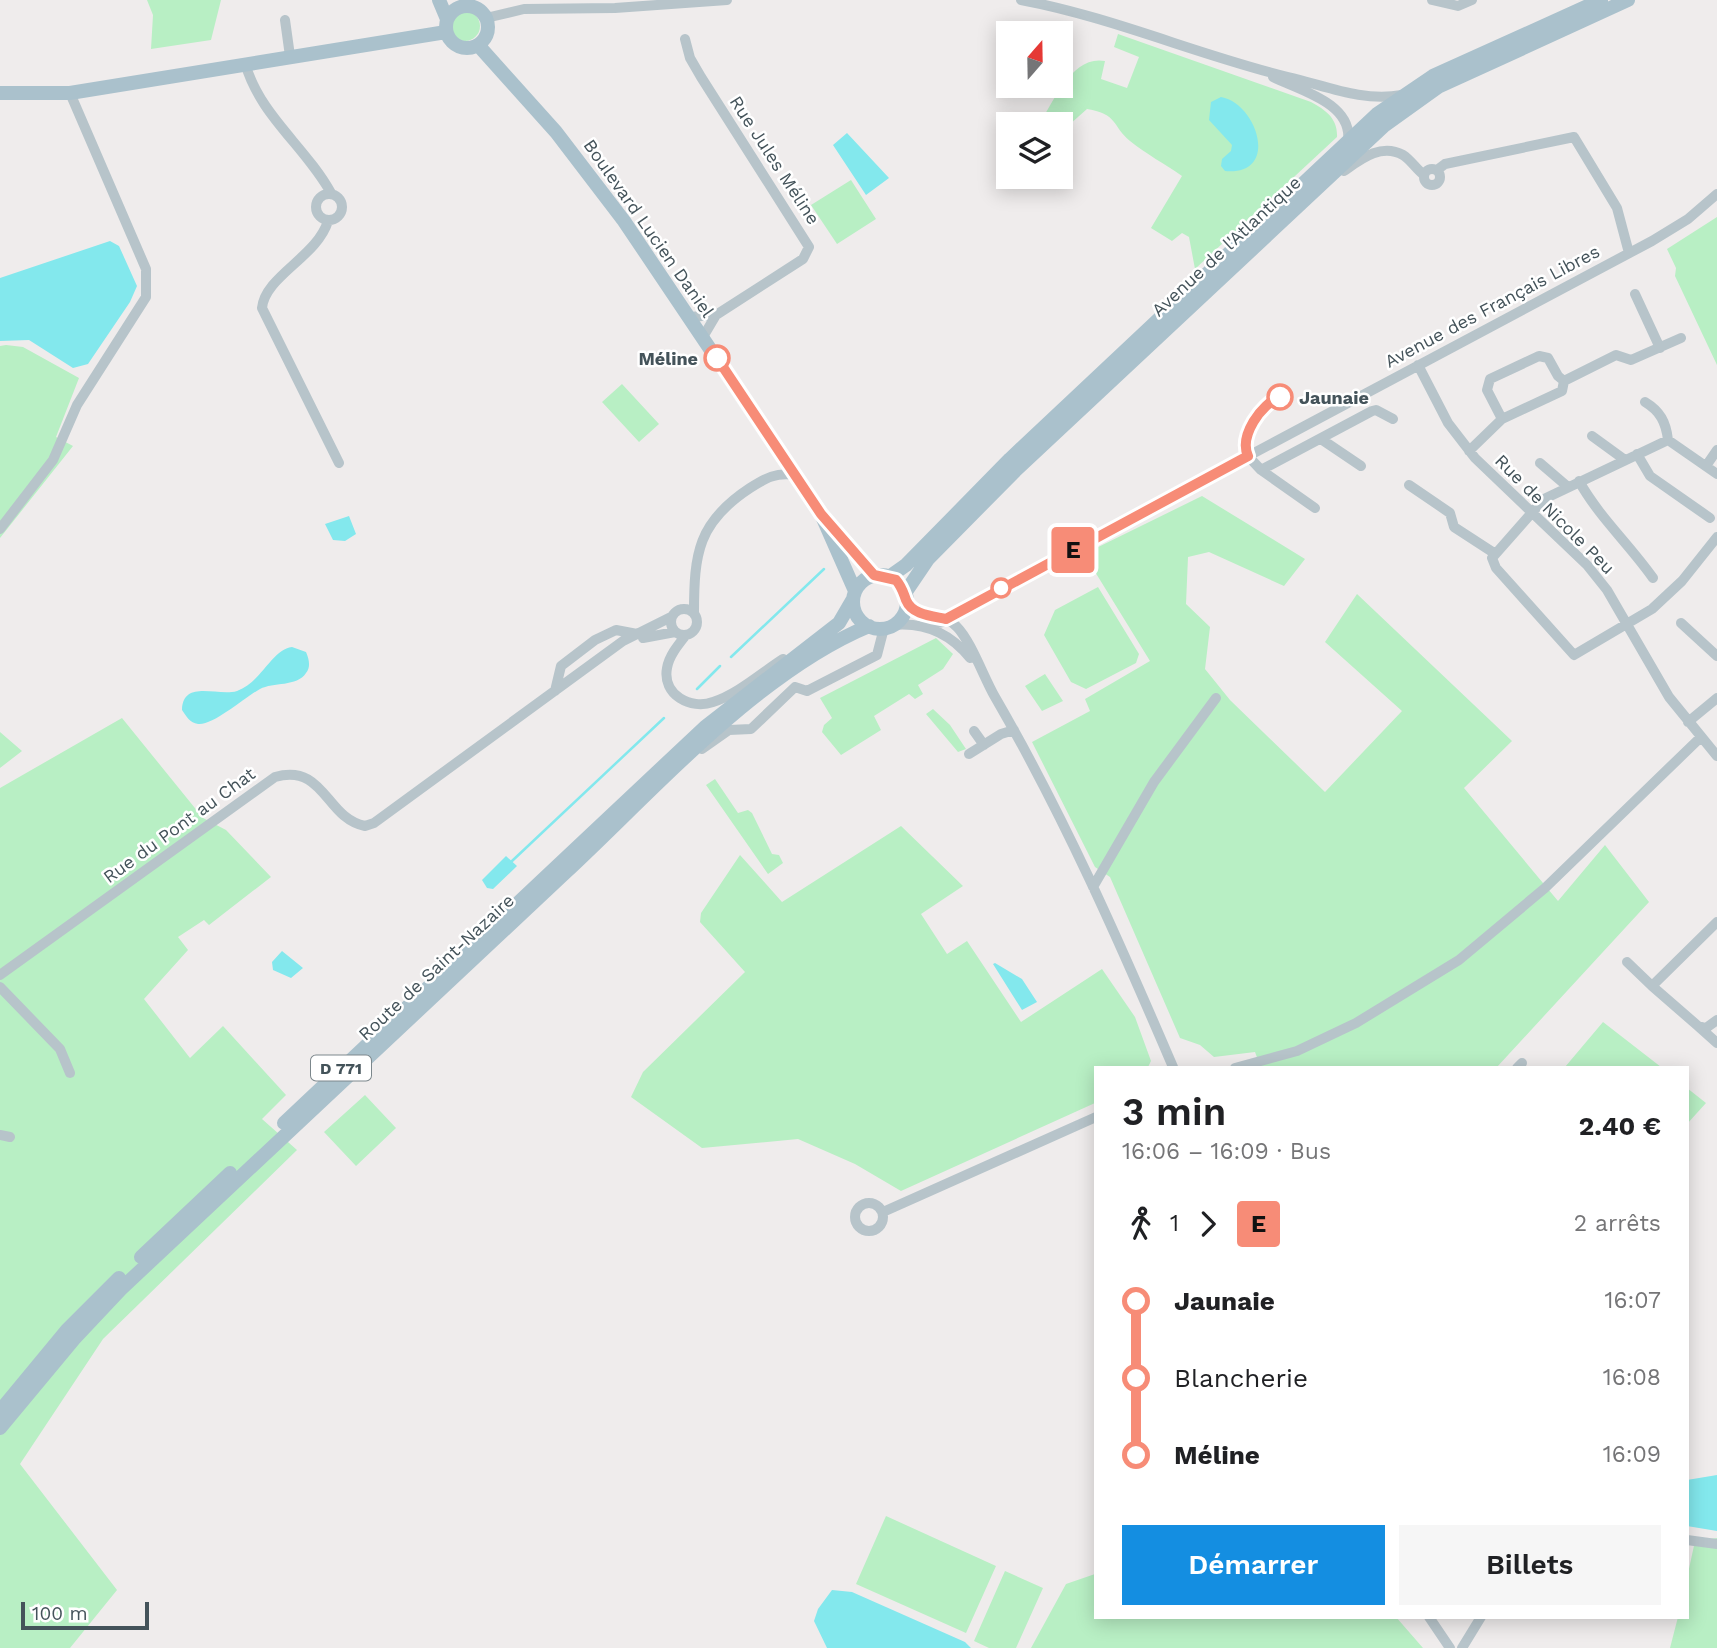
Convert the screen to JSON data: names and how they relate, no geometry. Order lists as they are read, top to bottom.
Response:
{
  "streets": {
    "main road": [
      "Boulevard Lucien Daniel",
      "Avenue de l'Atlantique",
      "Route de Saint-Nazaire",
      "D 771"
    ],
    "street": [
      "Rue Jules Méline",
      "Avenue des Français Libres",
      "Rue de Nicole Peu",
      "Rue du Pont au Chat"
    ]
  },
  "crossings": [
    ["Rue Jules Méline", "Boulevard Lucien Daniel"],
    ["Boulevard Lucien Daniel", "Avenue de l'Atlantique"],
    ["Boulevard Lucien Daniel", "Route de Saint-Nazaire"],
    ["Avenue de l'Atlantique", "Route de Saint-Nazaire"],
    ["Avenue des Français Libres", "Rue de Nicole Peu"]
  ],
  "places": ["Méline", "Jaunaie"],
  "lines": ["bus line E"],
  "scale_bar": "100 m",
  "north": "top",
  "page": {
    "on_map": "E",
    "heading": ["3 min", "16:06 – 16:09 · Bus", "2.40 €"],
    "legs": ["1", "E", "2 arrêts"],
    "list": [
      {
        "name": "Jaunaie",
        "value": "16:07"
      },
      {
        "name": "Blancherie",
        "value": "16:08"
      },
      {
        "name": "Méline",
        "value": "16:09"
      }
    ],
    "buttons": ["Démarrer", "Billets"],
    "scale": "100 m"
  }
}
